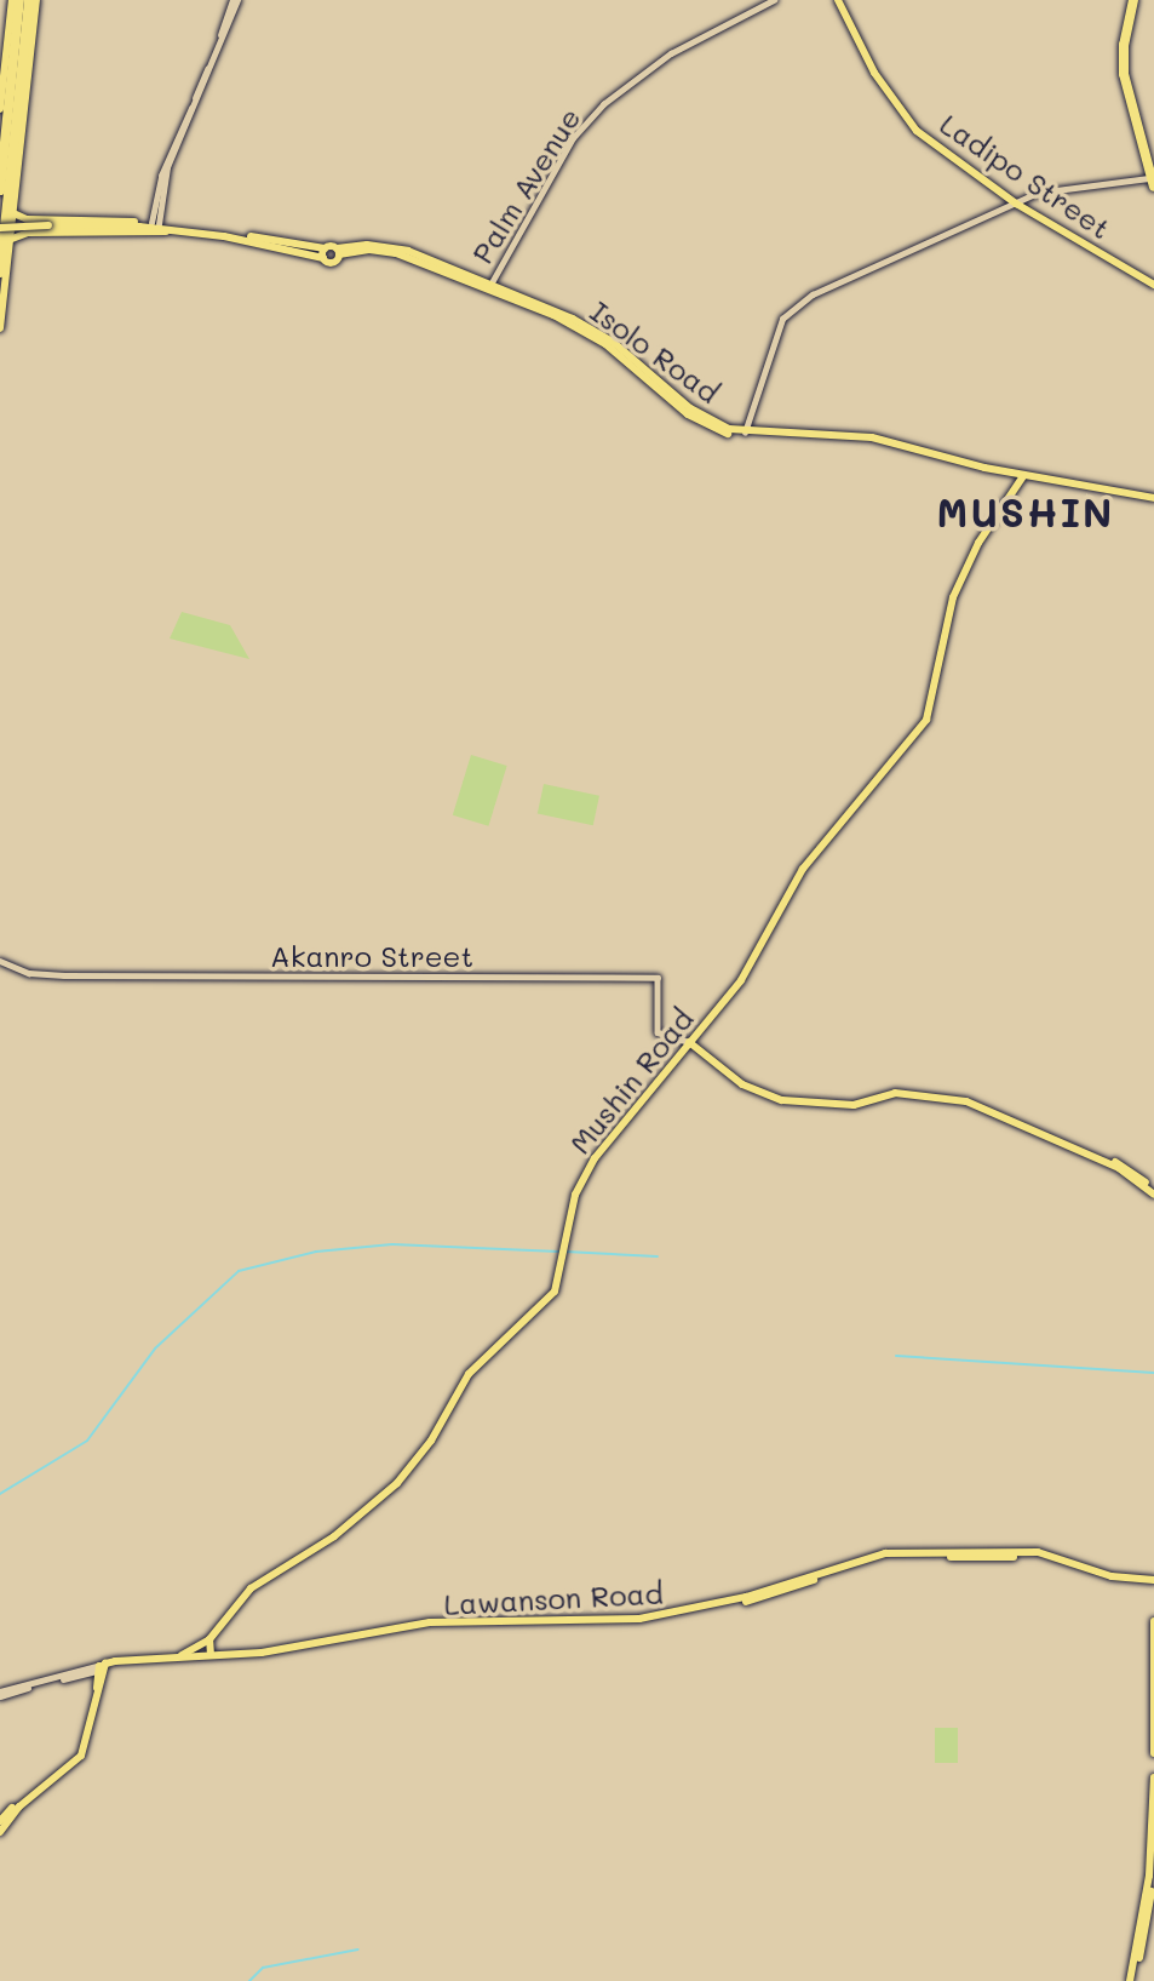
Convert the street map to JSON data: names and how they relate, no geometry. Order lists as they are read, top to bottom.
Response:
{
  "streets": {
    "main road": [
      "Ladipo Street",
      "Isolo Road",
      "Mushin Road",
      "Lawanson Road"
    ],
    "street": ["Palm Avenue", "Akanro Street"]
  },
  "crossings": [
    ["Palm Avenue", "Isolo Road"],
    ["Isolo Road", "Mushin Road"],
    ["Akanro Street", "Mushin Road"]
  ],
  "districts": ["MUSHIN"]
}
